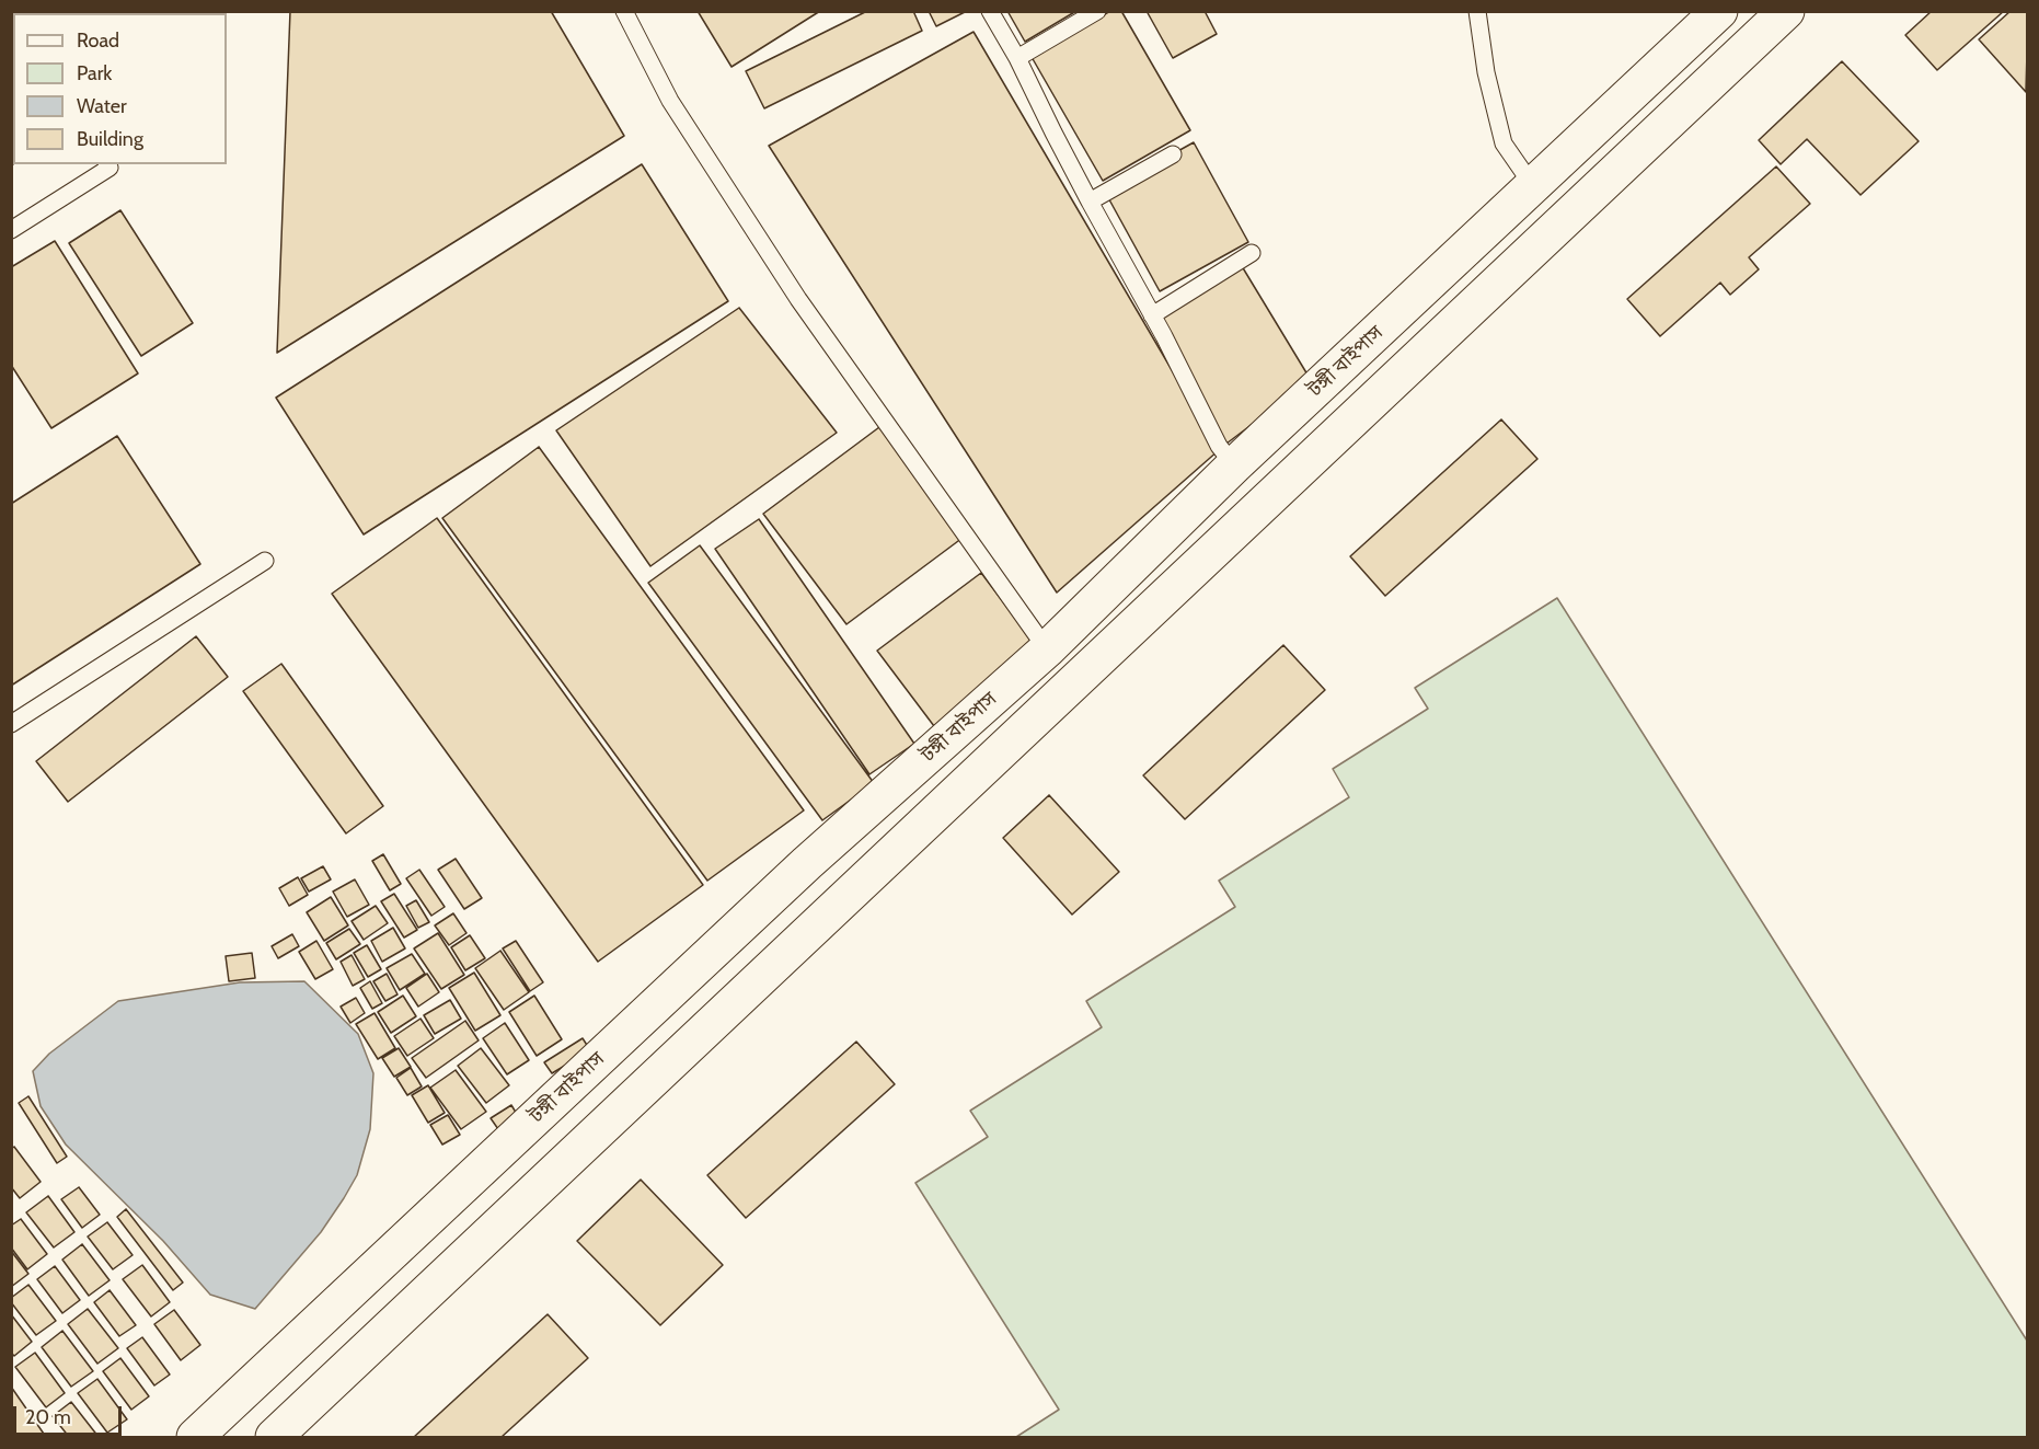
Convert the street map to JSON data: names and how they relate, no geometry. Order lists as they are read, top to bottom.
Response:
{
  "streets": {
    "main road": ["টঙ্গী বাইপাস"]
  },
  "legend": [
    "Road",
    "Park",
    "Water",
    "Building"
  ],
  "scale_bar": "20 m"
}
